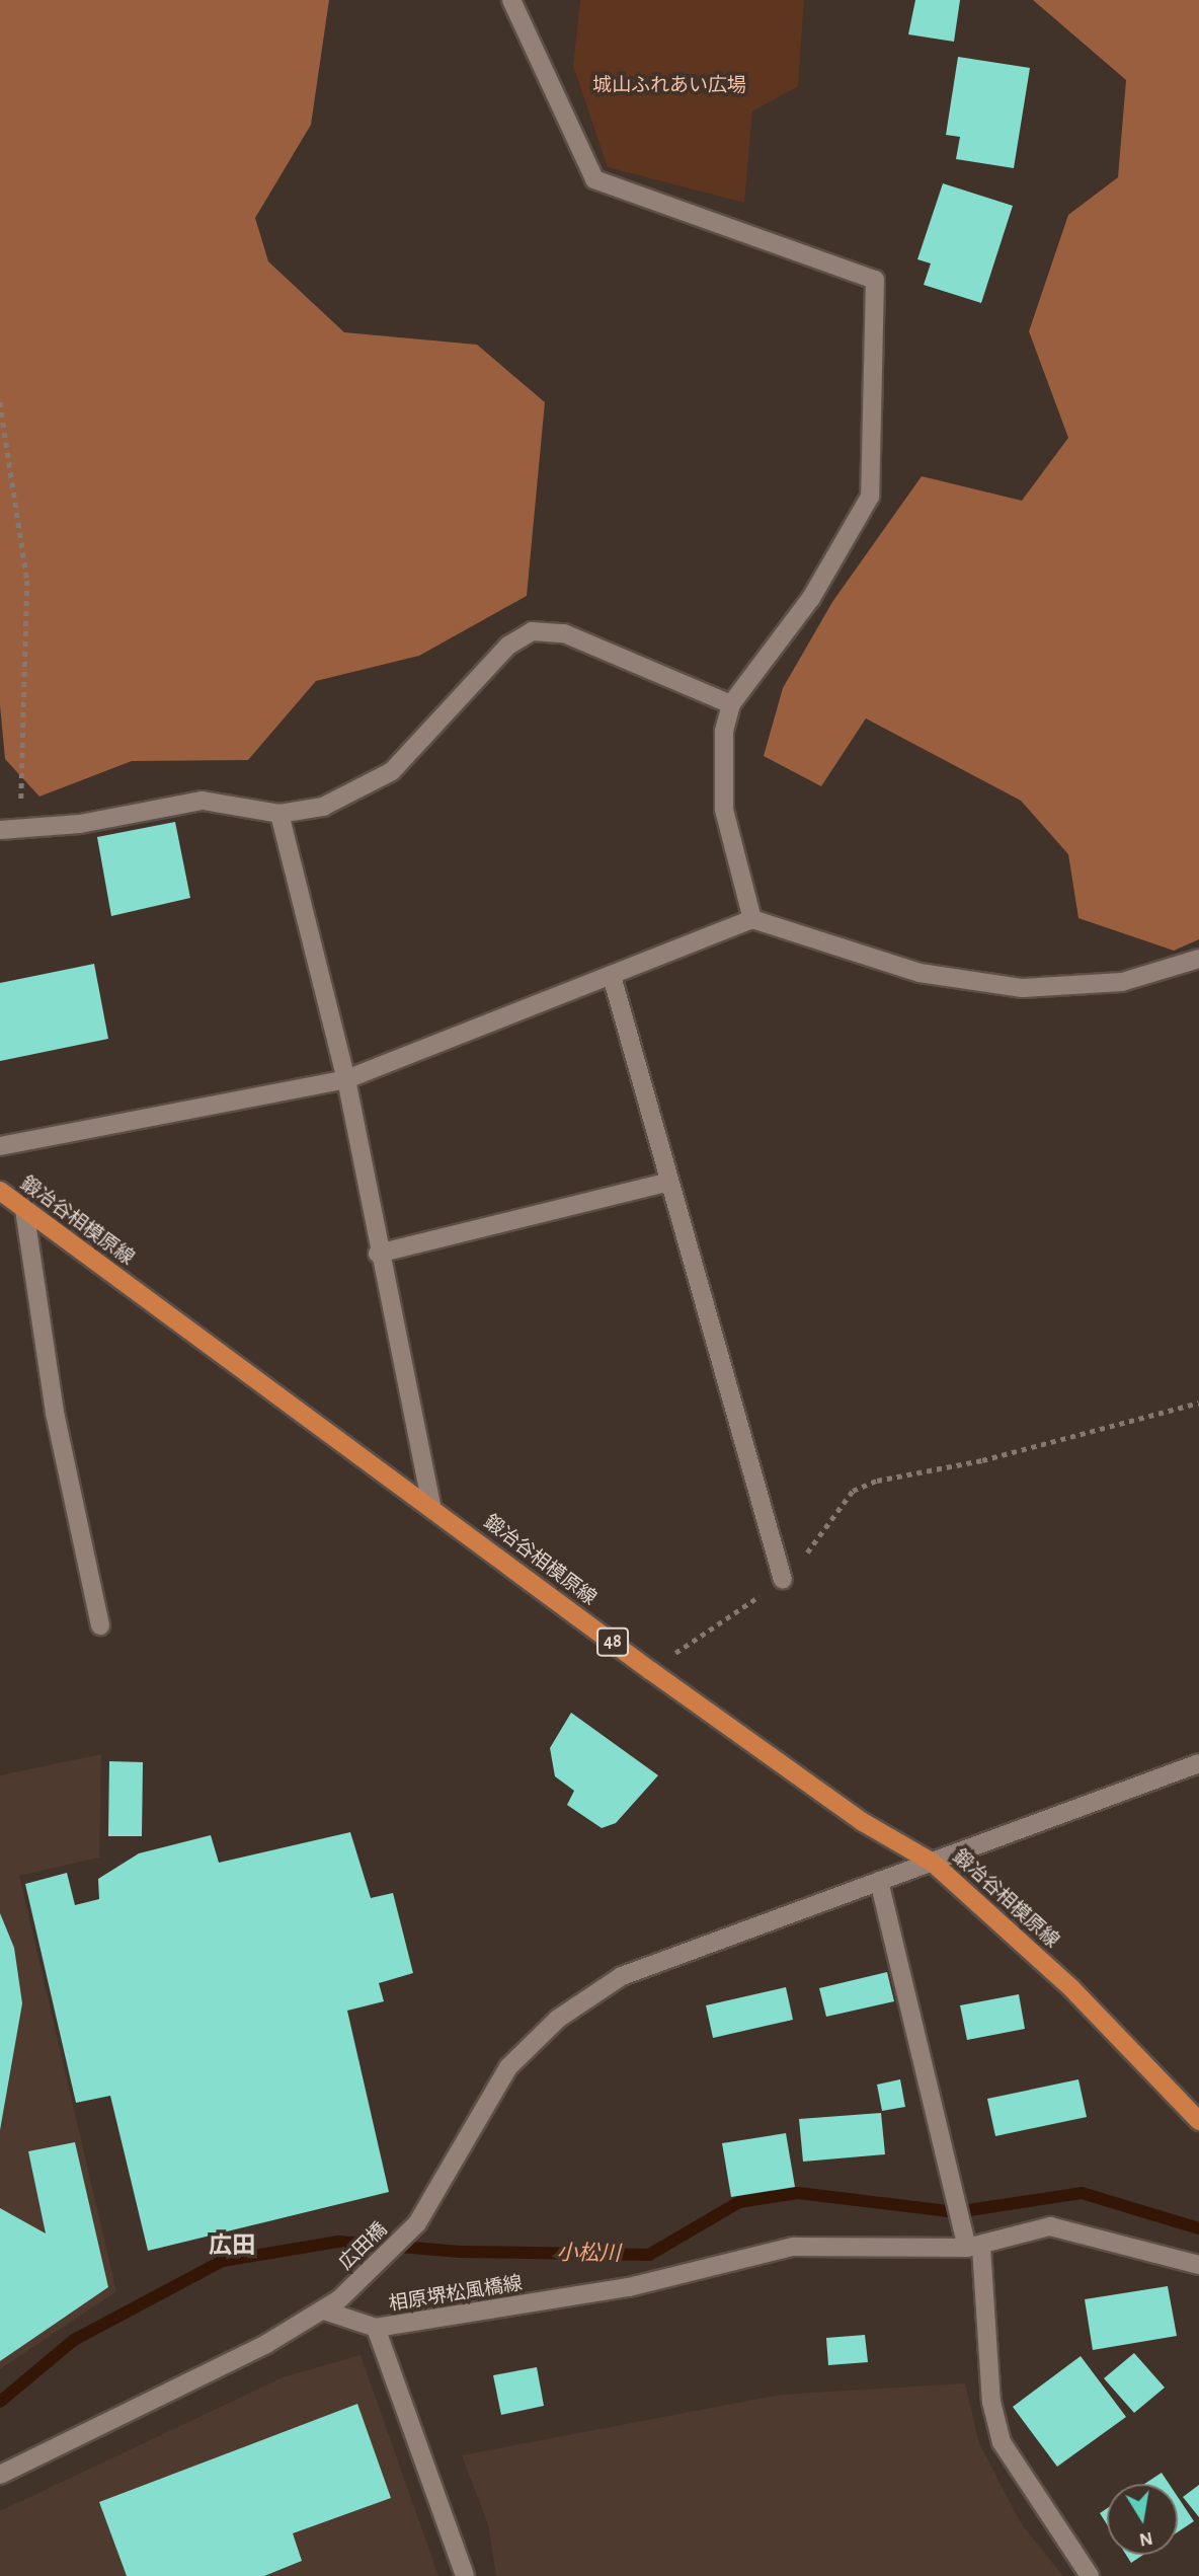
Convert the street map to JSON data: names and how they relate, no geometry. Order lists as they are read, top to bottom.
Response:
{
  "streets": {
    "main road": ["鍛冶谷相模原線", "48"],
    "street": ["広田橋", "相原堺松風橋線"]
  },
  "crossings": [
    ["鍛冶谷相模原線", "広田橋"],
    ["広田橋", "相原堺松風橋線"]
  ],
  "districts": ["広田"],
  "water": ["小松川"],
  "parks": ["城山ふれあい広場"],
  "north": "bottom"
}
